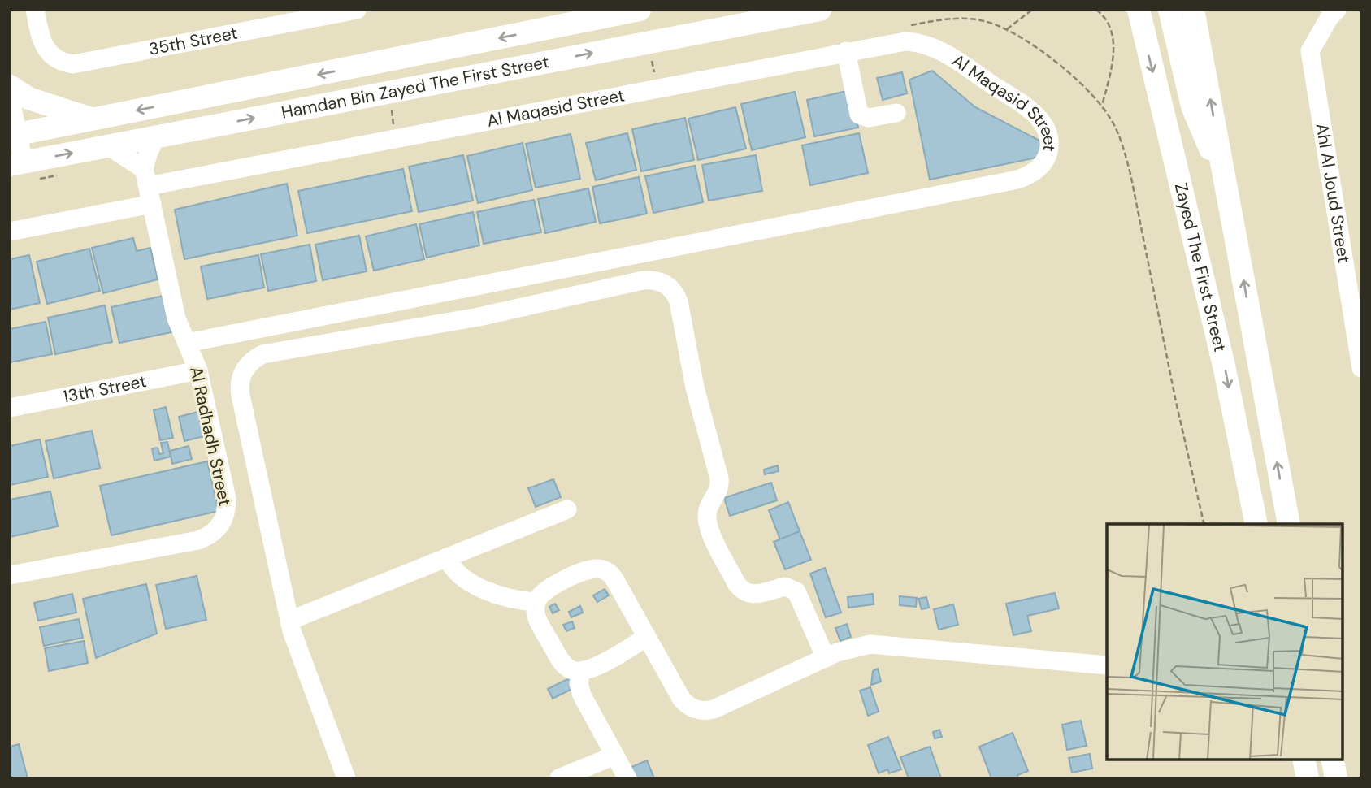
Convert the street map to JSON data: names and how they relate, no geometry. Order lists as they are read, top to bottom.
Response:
{
  "streets": {
    "main road": ["Hamdan Bin Zayed The First Street", "Zayed The First Street"],
    "street": [
      "35th Street",
      "Al Maqasid Street",
      "Ahl Al Joud Street",
      "13th Street",
      "Al Radhadh Street"
    ]
  },
  "crossings": [
    ["Al Maqasid Street", "Al Radhadh Street"],
    ["13th Street", "Al Radhadh Street"]
  ]
}
